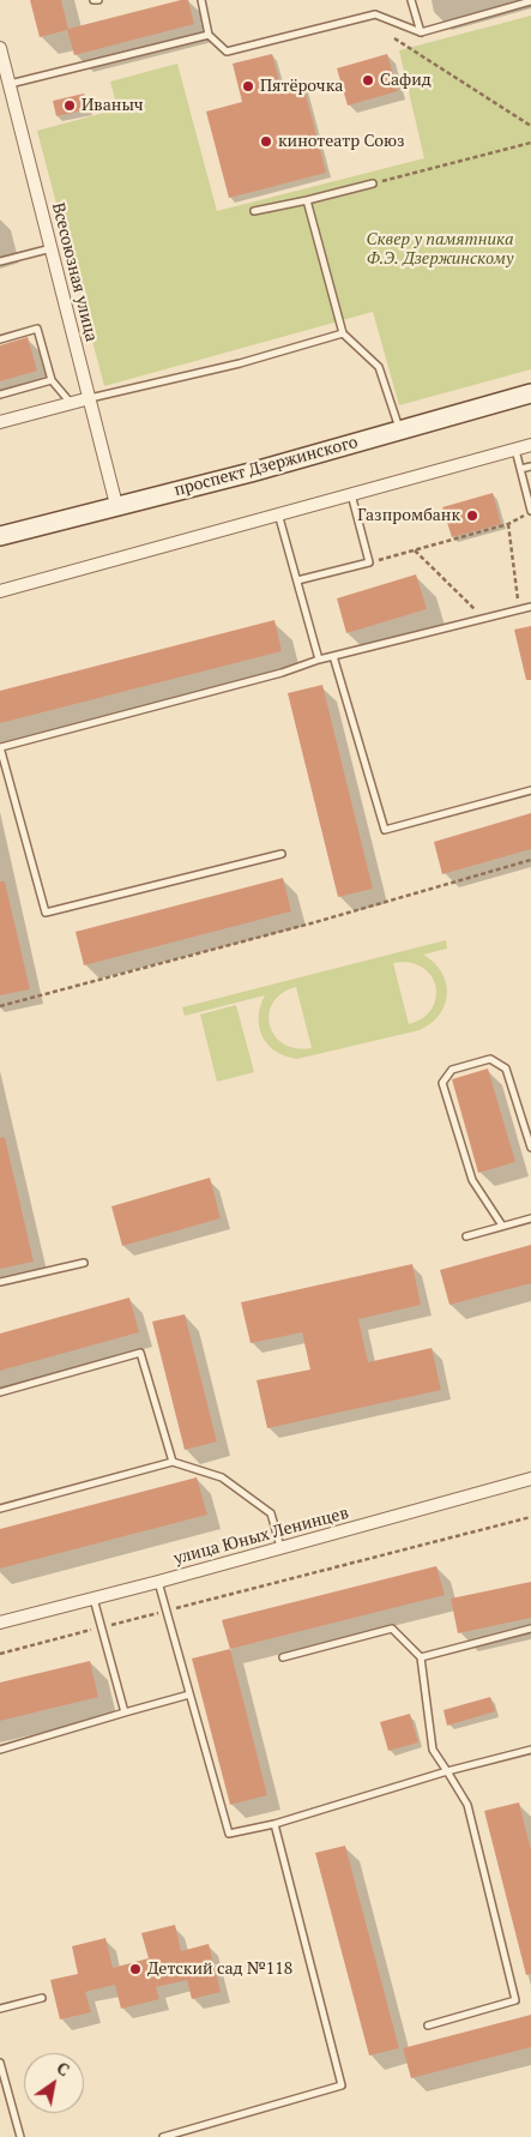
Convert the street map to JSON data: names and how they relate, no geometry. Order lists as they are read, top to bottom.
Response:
{
  "streets": {
    "main road": ["проспект Дзержинского"],
    "street": ["Всесоюзная улица", "улица Юных Ленинцев"]
  },
  "crossings": [
    ["Всесоюзная улица", "проспект Дзержинского"]
  ],
  "parks": ["Сквер у памятника Ф.Э. Дзержинскому"],
  "places": [
    "Сафид",
    "Пятёрочка",
    "Иваныч",
    "кинотеатр Союз",
    "Газпромбанк",
    "Детский сад №118"
  ],
  "north": "top right"
}
